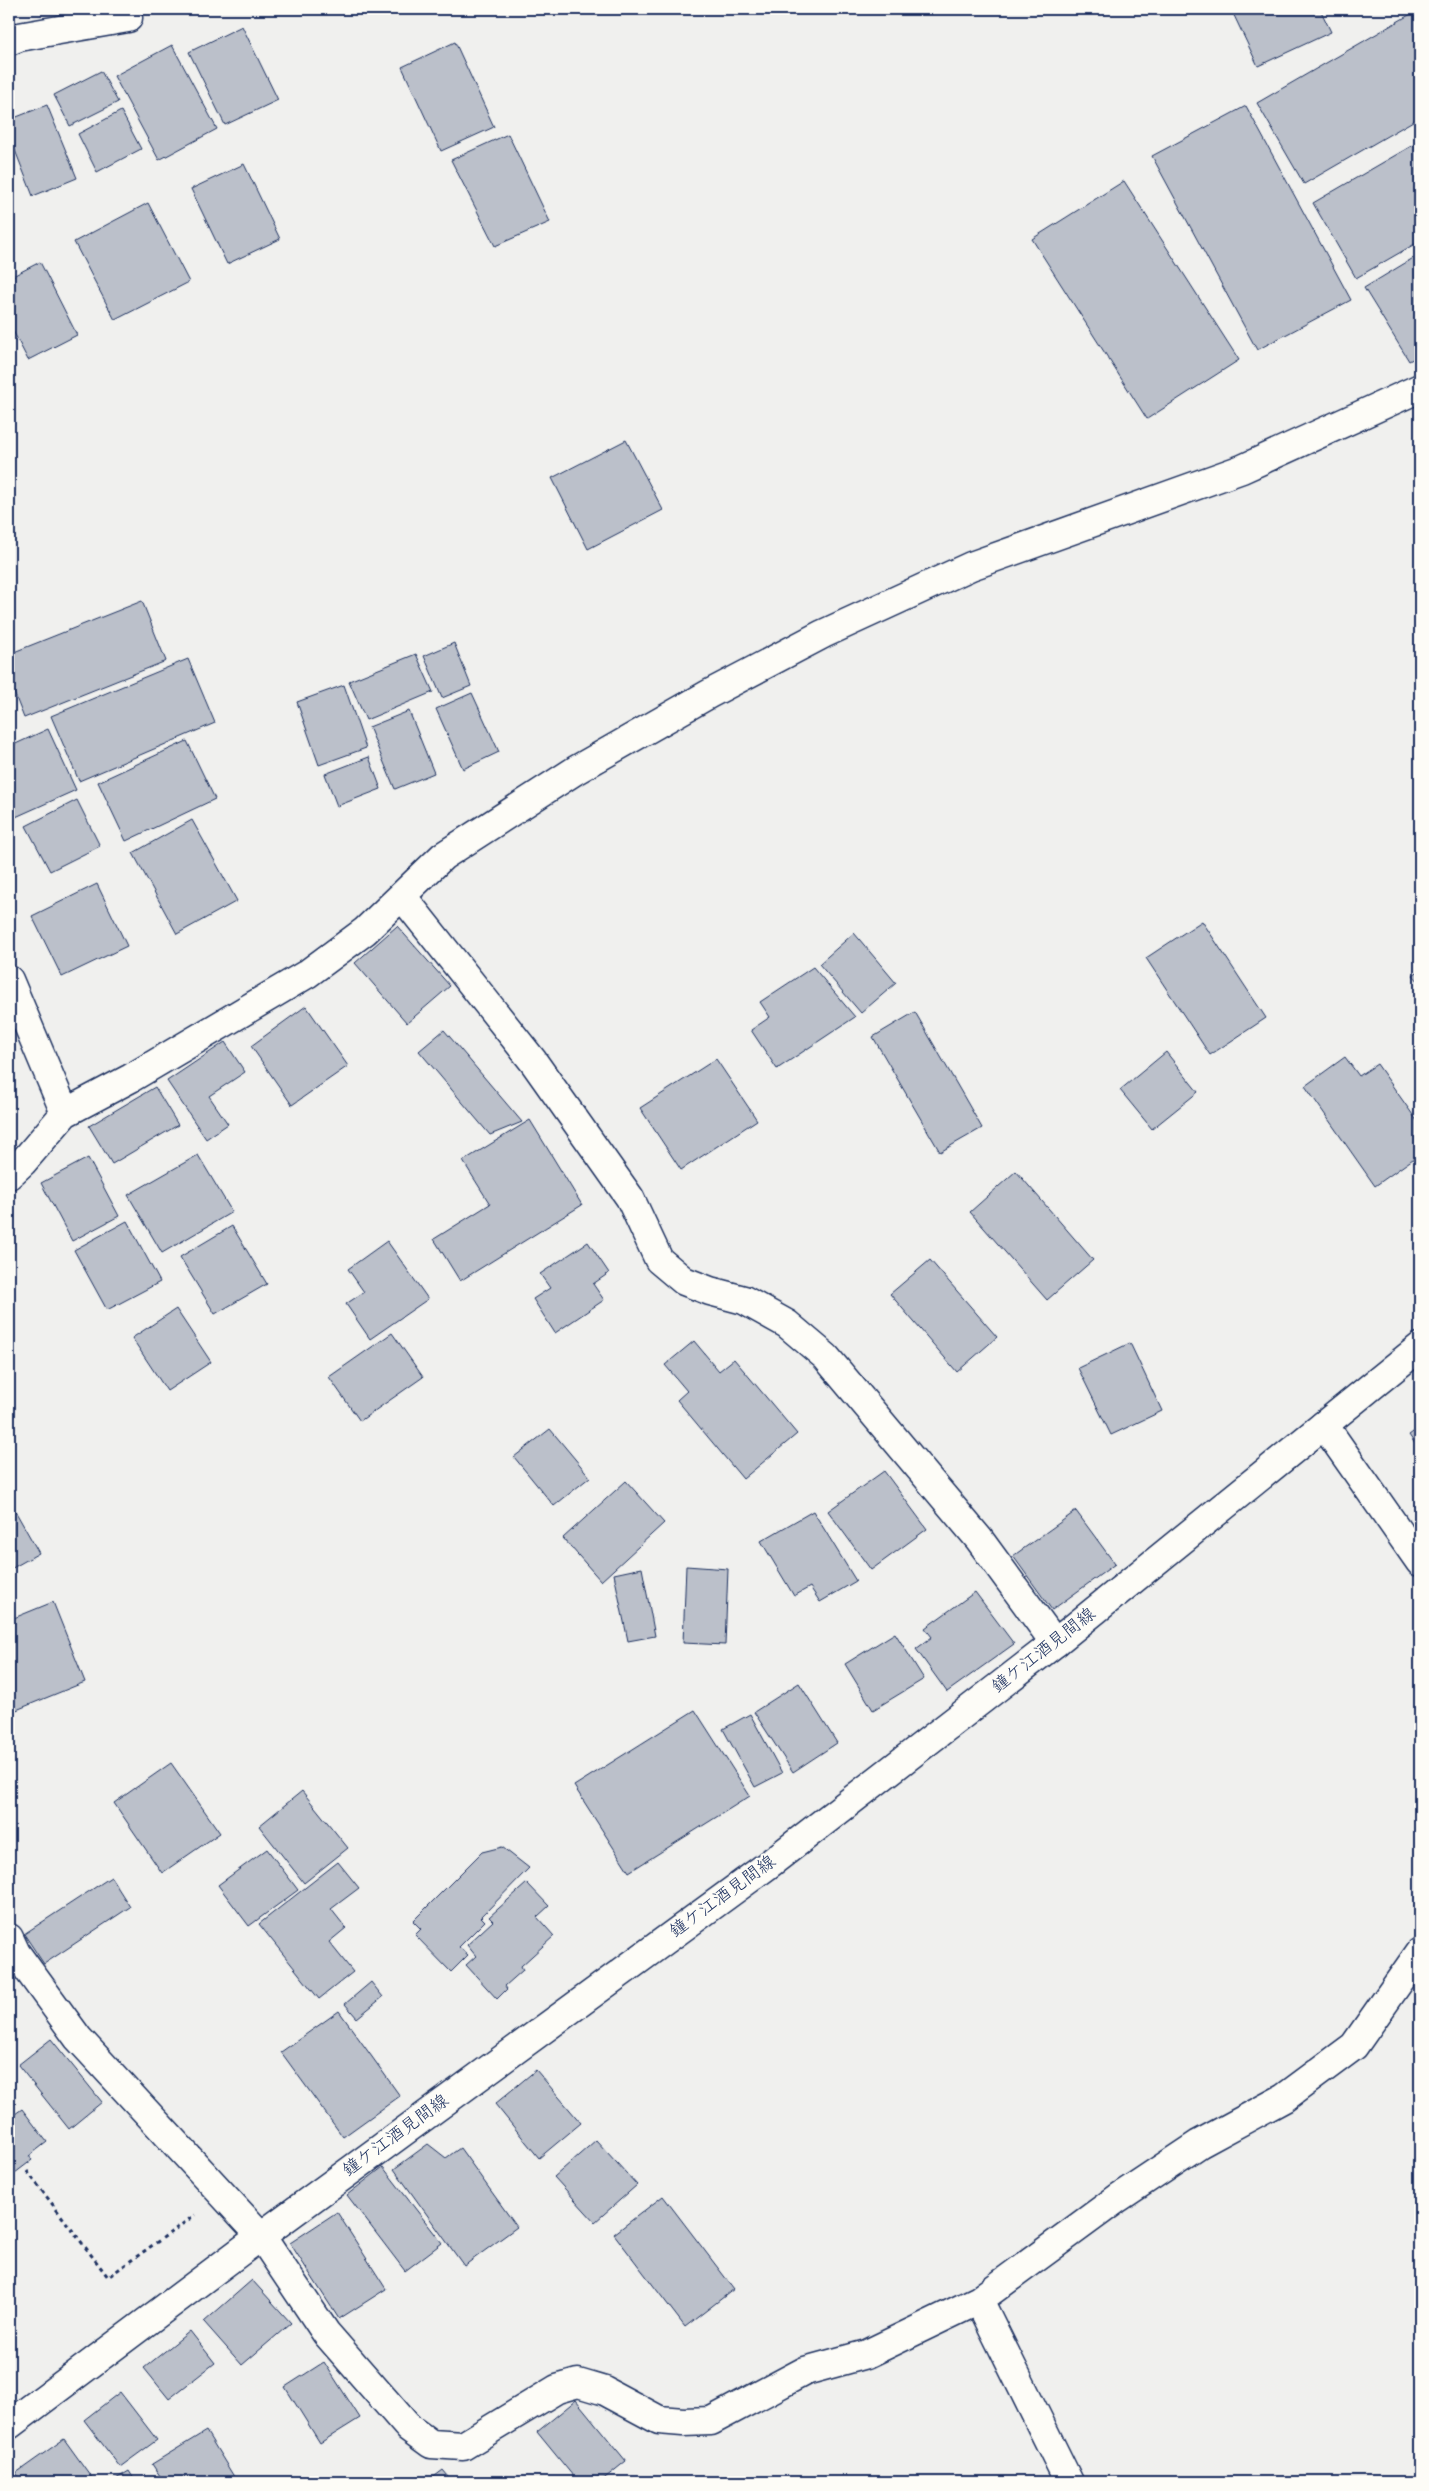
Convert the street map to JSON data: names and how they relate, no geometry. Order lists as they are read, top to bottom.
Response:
{
  "streets": {
    "street": ["鐘ケ江酒見間線"]
  }
}
